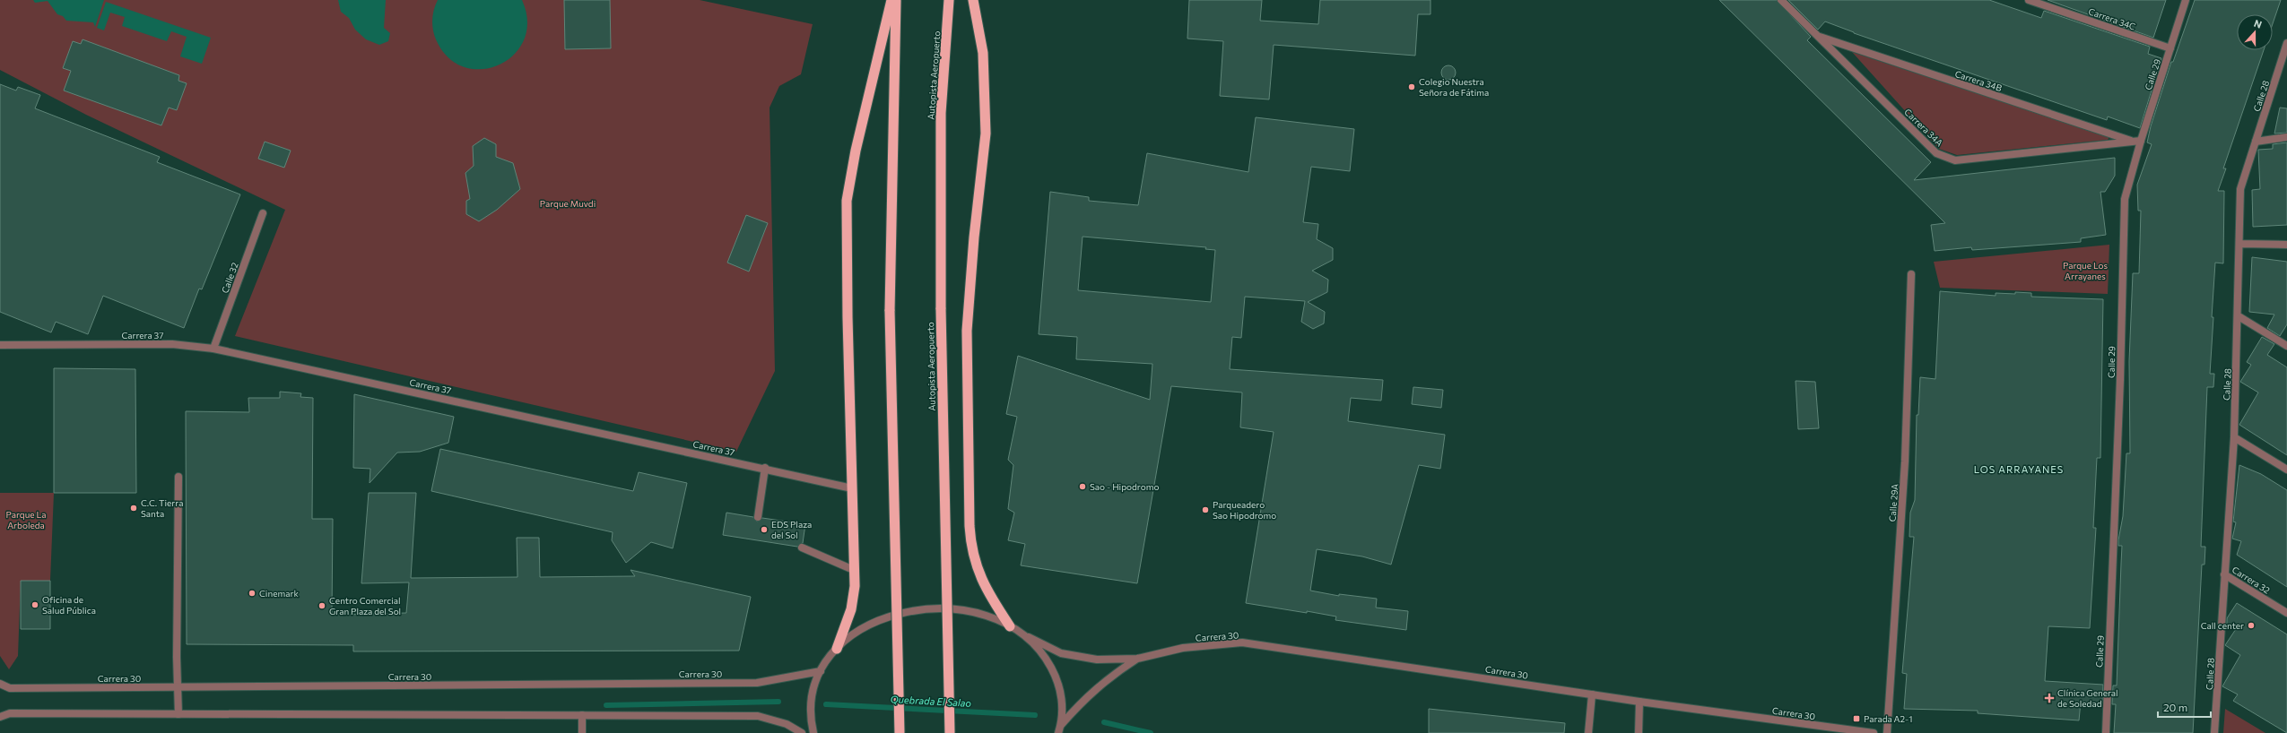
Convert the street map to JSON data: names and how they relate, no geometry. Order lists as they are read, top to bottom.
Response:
{
  "streets": {
    "highway": ["Autopista Aeropuerto"],
    "street": [
      "Carrera 34C",
      "Calle 29",
      "Carrera 34B",
      "Calle 28",
      "Carrera 34A",
      "Calle 32",
      "Carrera 37",
      "Calle 29A",
      "Carrera 32",
      "Carrera 30"
    ]
  },
  "crossings": [
    ["Carrera 34C", "Calle 29"],
    ["Calle 29", "Carrera 34A"],
    ["Carrera 34B", "Carrera 34A"],
    ["Calle 28", "Carrera 32"],
    ["Calle 32", "Carrera 37"]
  ],
  "districts": ["LOS ARRAYANES"],
  "water": ["Quebrada El Salao"],
  "parks": ["Parque Muvdi", "Parque Los Arrayanes", "Parque La Arboleda"],
  "places": {
    "other": [
      "Colegio Nuestra Señora de Fátima",
      "Sao - Hipodromo",
      "C.C. Tierra Santa",
      "Parqueadero Sao Hipodromo",
      "EDS Plaza del Sol",
      "Cinemark",
      "Oficina de Salud Pública",
      "Centro Comercial Gran Plaza del Sol",
      "Call center"
    ],
    "health": ["Clínica General de Soledad"],
    "transit": ["Parada A2-1"]
  },
  "scale_bar": "20 m",
  "north": "top"
}
